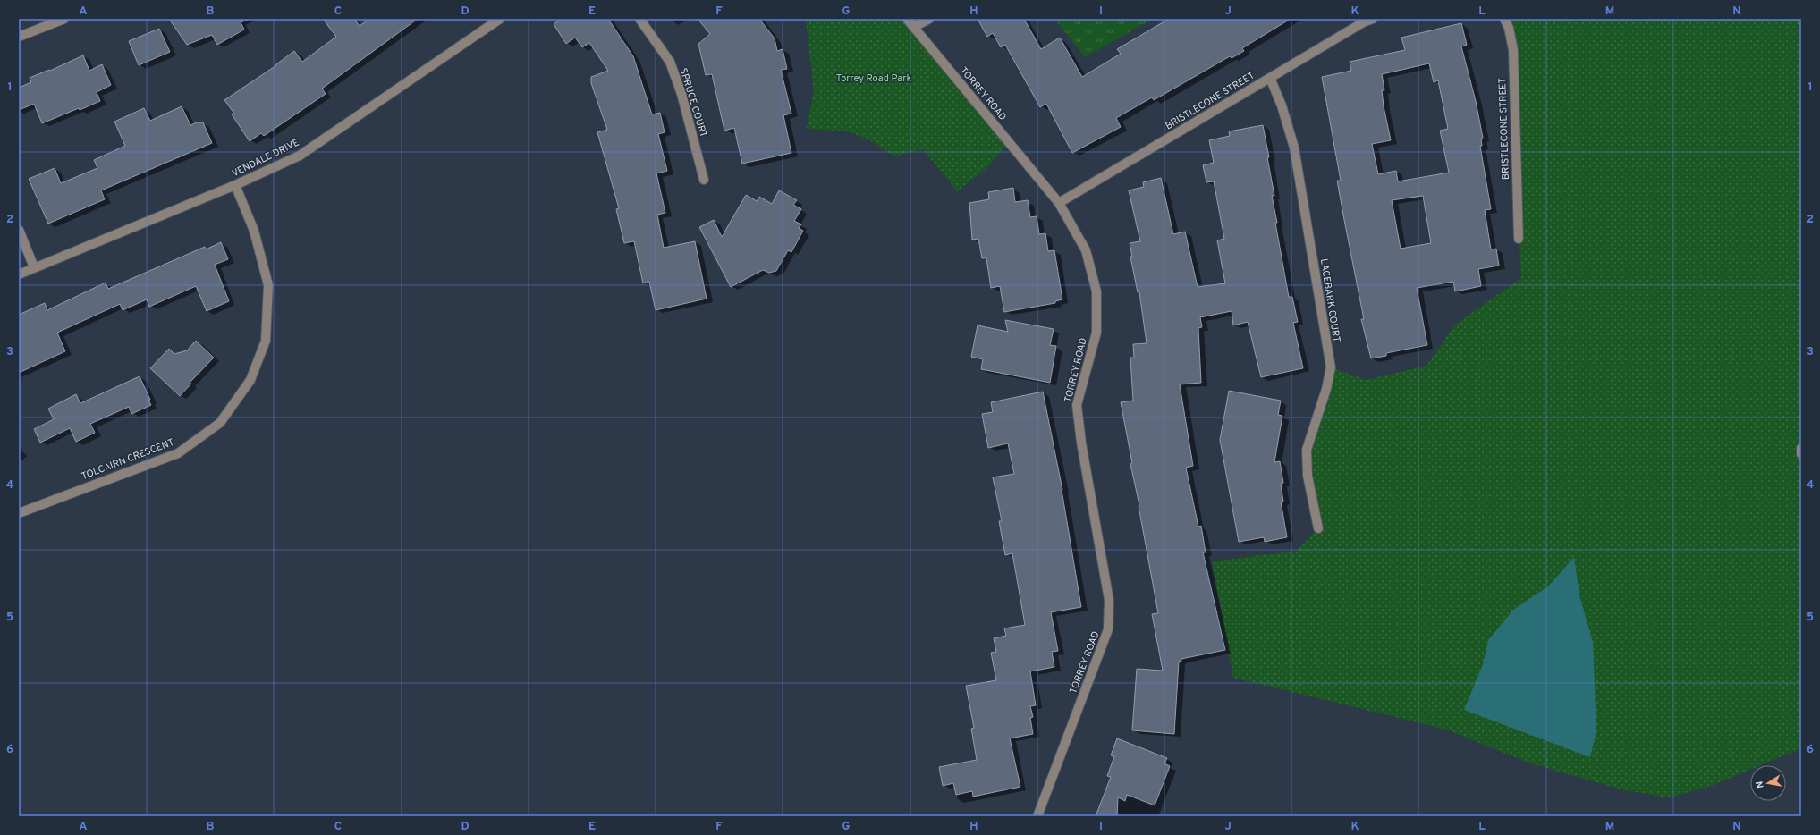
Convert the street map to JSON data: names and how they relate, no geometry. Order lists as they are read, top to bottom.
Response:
{
  "streets": {
    "street": [
      "TORREY ROAD",
      "BRISTLECONE STREET",
      "SPRUCE COURT",
      "VENDALE DRIVE",
      "LACEBARK COURT",
      "TOLCAIRN CRESCENT"
    ]
  },
  "crossings": [
    ["TORREY ROAD", "BRISTLECONE STREET"],
    ["BRISTLECONE STREET", "LACEBARK COURT"],
    ["VENDALE DRIVE", "TOLCAIRN CRESCENT"]
  ],
  "parks": ["Torrey Road Park"],
  "north": "left",
  "grid": {
    "columns": [
      "A",
      "B",
      "C",
      "D",
      "E",
      "F",
      "G",
      "H",
      "I",
      "J",
      "K",
      "L",
      "M",
      "N"
    ],
    "rows": [
      "1",
      "2",
      "3",
      "4",
      "5",
      "6"
    ]
  }
}
